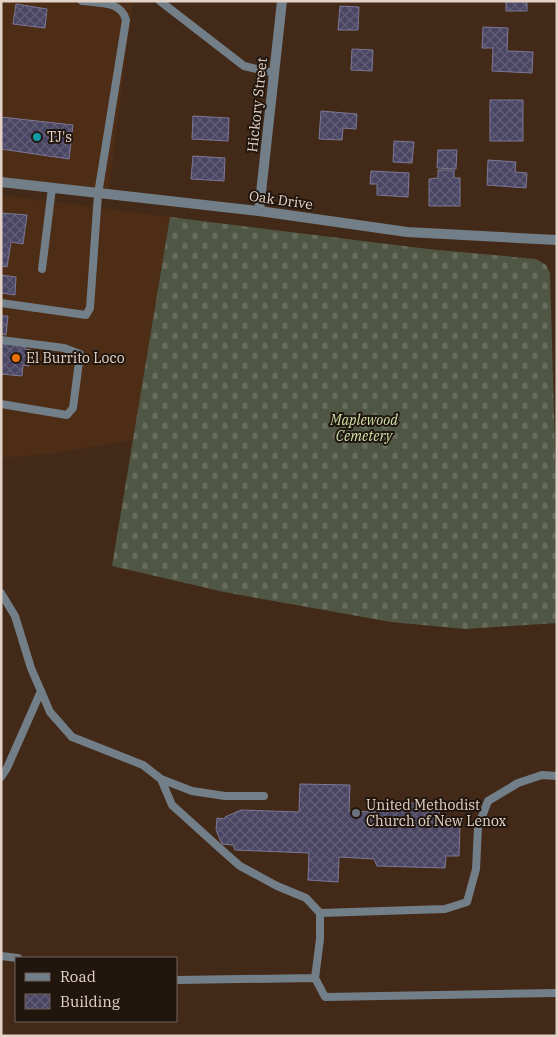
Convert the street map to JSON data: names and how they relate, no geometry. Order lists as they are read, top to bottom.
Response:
{
  "streets": {
    "street": ["Hickory Street", "Oak Drive"]
  },
  "crossings": [
    ["Hickory Street", "Oak Drive"]
  ],
  "parks": ["Maplewood Cemetery"],
  "places": ["TJ's", "El Burrito Loco", "United Methodist Church of New Lenox"],
  "legend": ["Road", "Building"]
}
